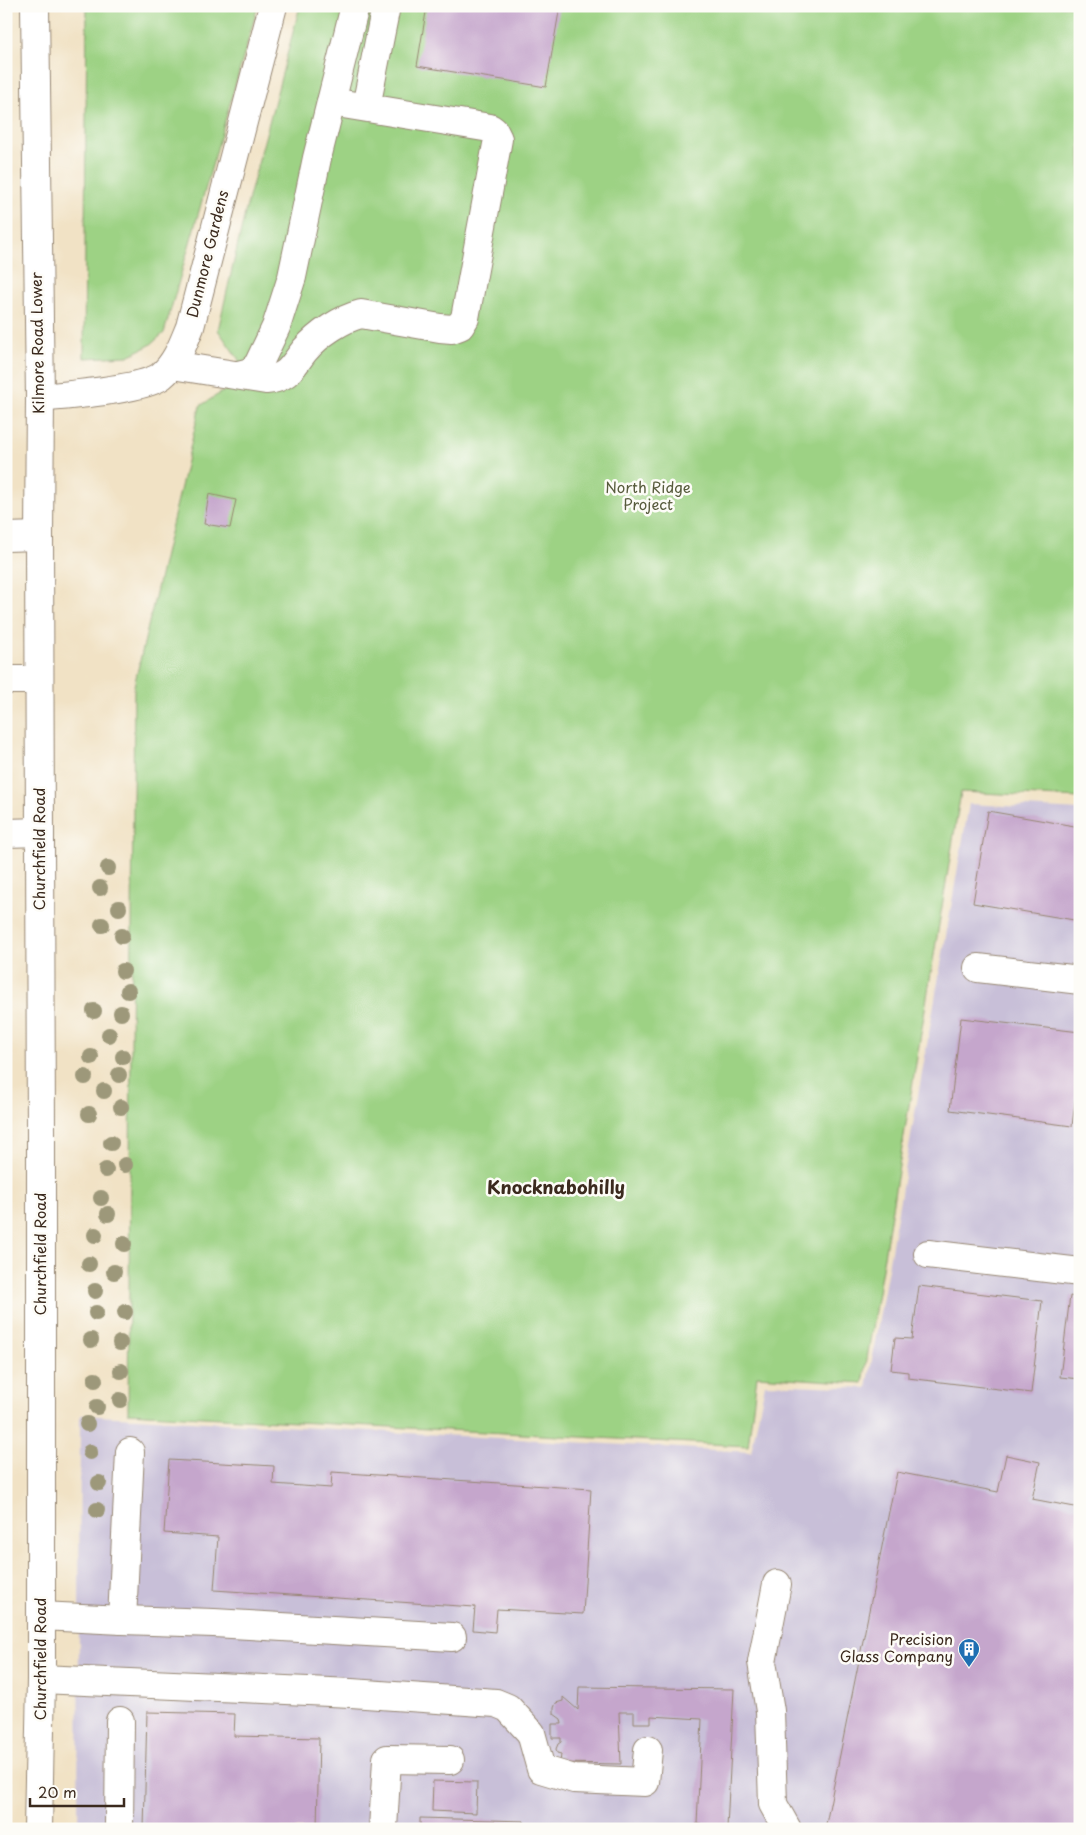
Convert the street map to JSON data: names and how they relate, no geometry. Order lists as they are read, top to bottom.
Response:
{
  "streets": {
    "street": ["Dunmore Gardens", "Kilmore Road Lower", "Churchfield Road"]
  },
  "crossings": [
    ["Dunmore Gardens", "Kilmore Road Lower"],
    ["Kilmore Road Lower", "Churchfield Road"]
  ],
  "districts": ["Knocknabohilly"],
  "parks": ["North Ridge Project"],
  "places": {
    "building": ["Precision Glass Company"]
  },
  "scale_bar": "20 m"
}
